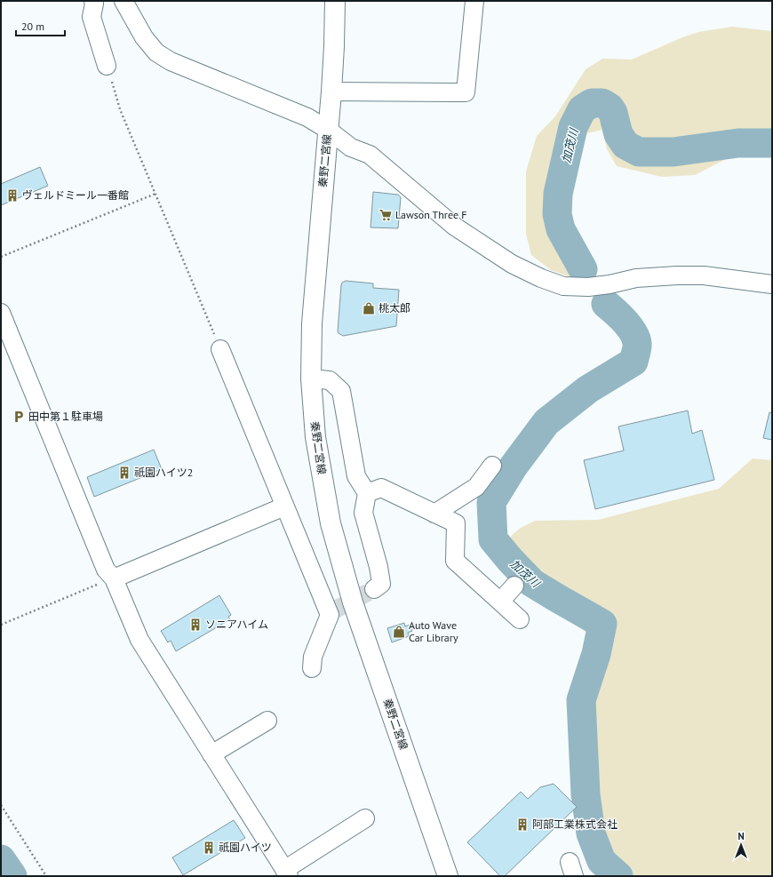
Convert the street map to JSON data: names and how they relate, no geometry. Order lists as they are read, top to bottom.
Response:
{
  "streets": {
    "main road": ["秦野二宮線"]
  },
  "water": ["加茂川"],
  "places": {
    "building": [
      "ヴェルドミール一番館",
      "祇園ハイツ2",
      "ソニアハイム",
      "阿部工業株式会社",
      "祇園ハイツ"
    ],
    "supermarket": ["Lawson Three F"],
    "shop": ["桃太郎", "Auto Wave Car Library"],
    "parking": ["田中第１駐車場"]
  },
  "scale_bar": "20 m",
  "north": "top"
}
